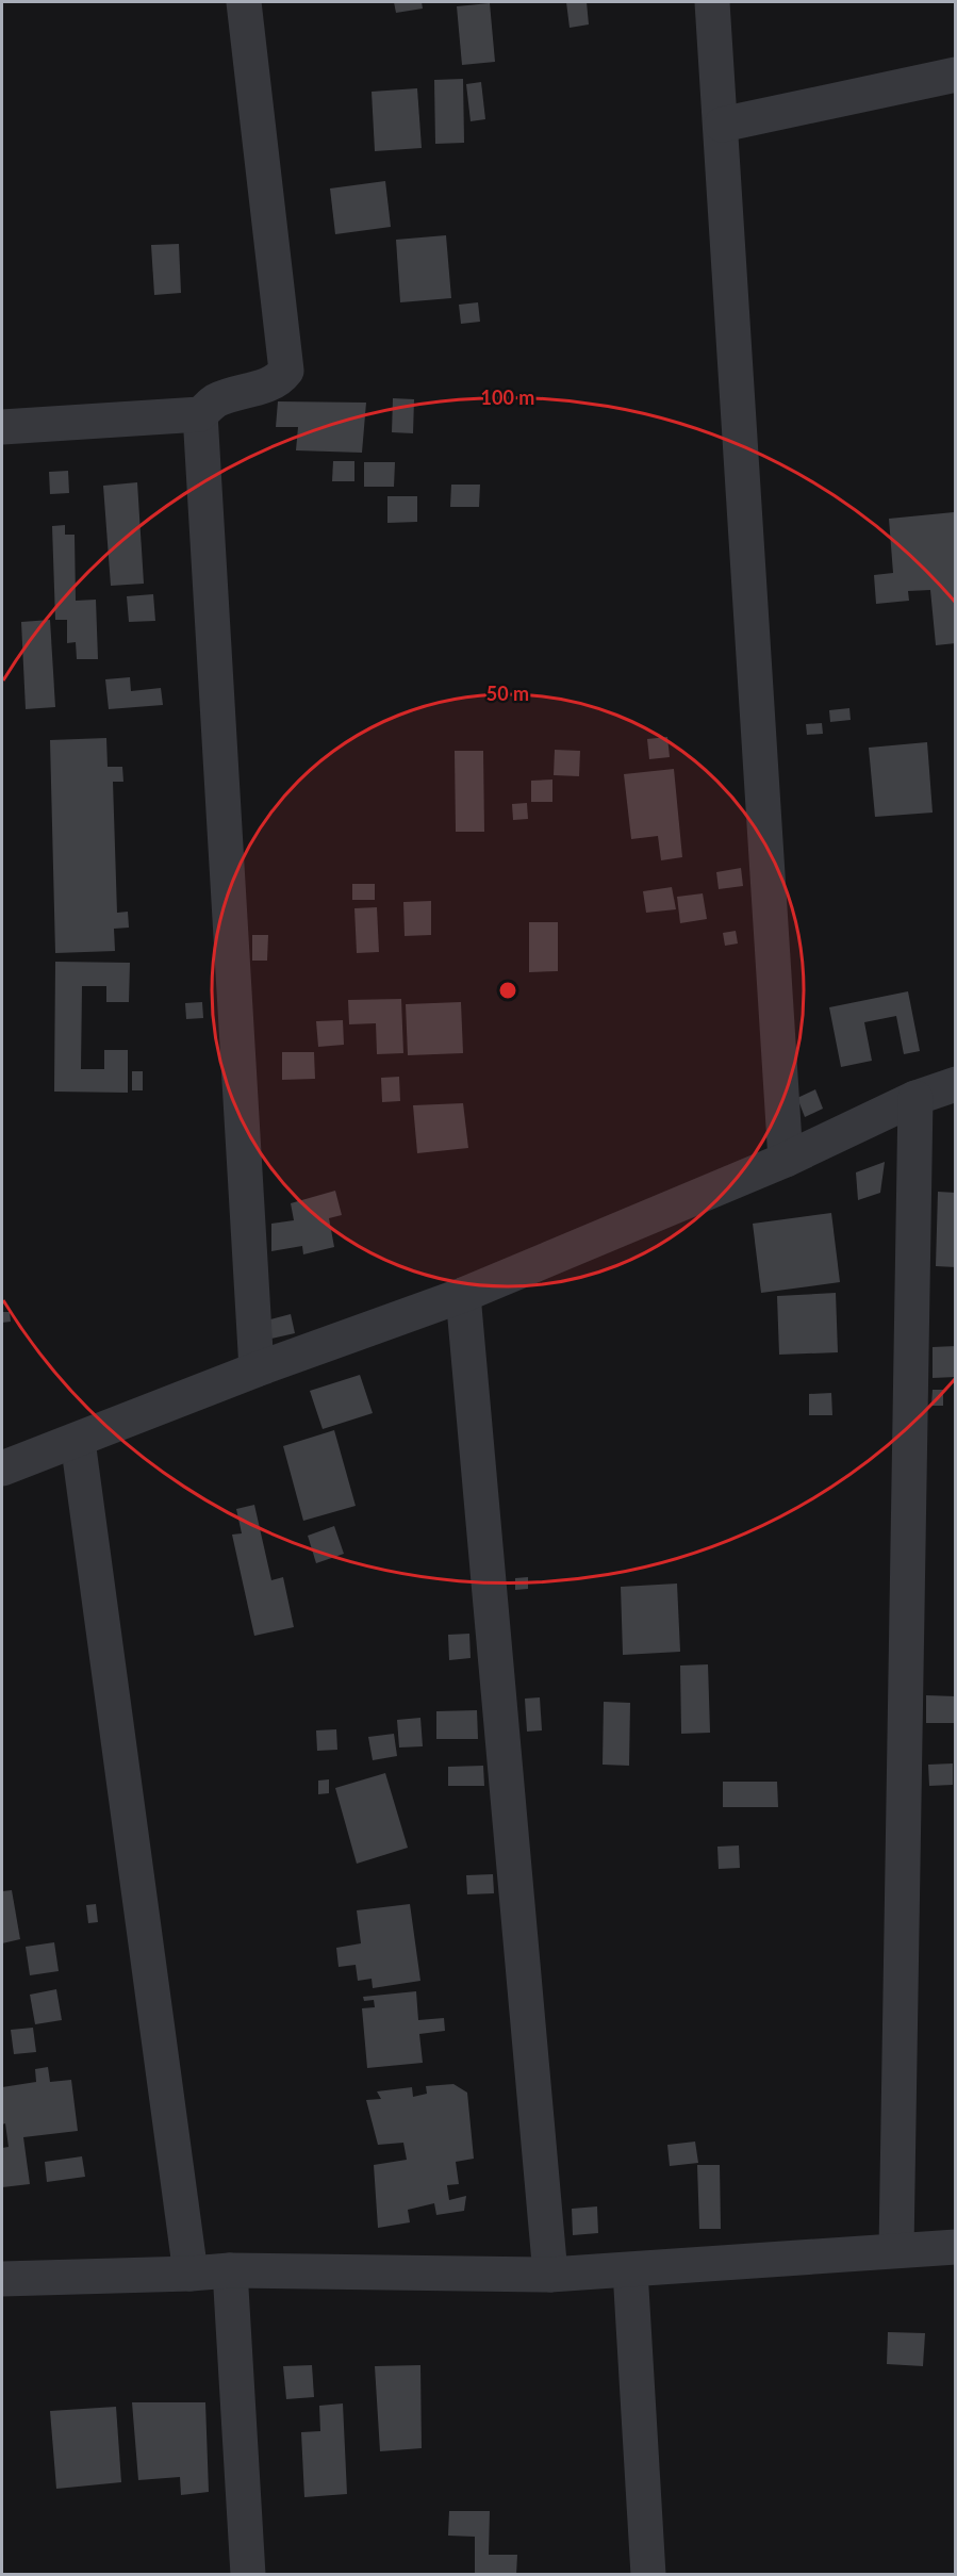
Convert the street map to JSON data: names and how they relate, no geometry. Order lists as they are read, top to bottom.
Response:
{
  "rings": ["100 m", "50 m"]
}
